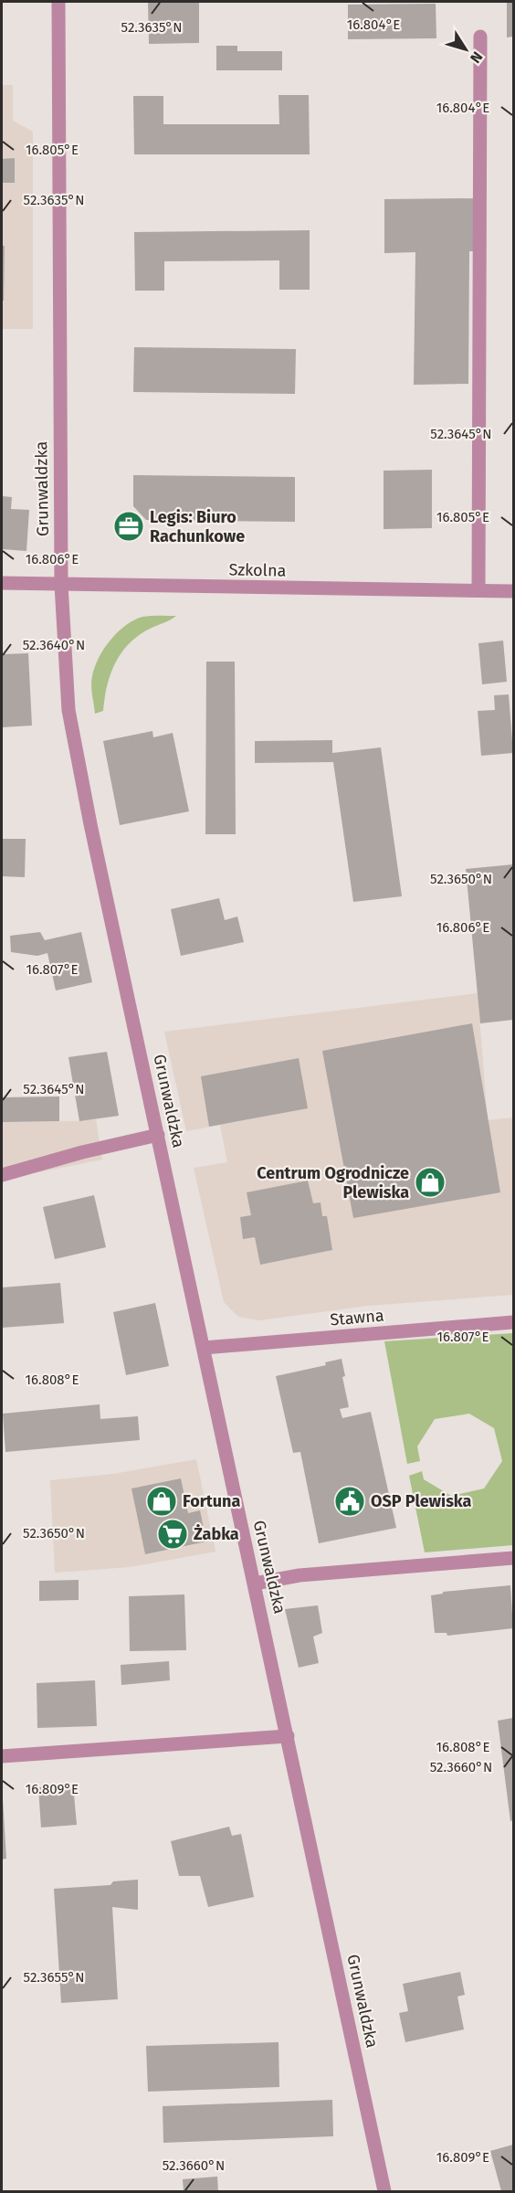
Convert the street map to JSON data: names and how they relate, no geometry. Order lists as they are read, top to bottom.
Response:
{
  "streets": {
    "street": ["Grunwaldzka", "Szkolna", "Stawna"]
  },
  "crossings": [
    ["Grunwaldzka", "Szkolna"],
    ["Grunwaldzka", "Stawna"]
  ],
  "places": {
    "office": ["Legis: Biuro Rachunkowe"],
    "shop": ["Centrum Ogrodnicze Plewiska", "Fortuna"],
    "public building": ["OSP Plewiska"],
    "supermarket": ["Żabka"]
  },
  "north": "bottom right",
  "coordinates": [
    "16.804°E",
    "52.3635°N",
    "16.805°E",
    "52.3645°N",
    "16.806°E",
    "52.3640°N",
    "52.3650°N",
    "16.807°E",
    "16.808°E",
    "52.3660°N",
    "16.809°E",
    "52.3655°N"
  ]
}
